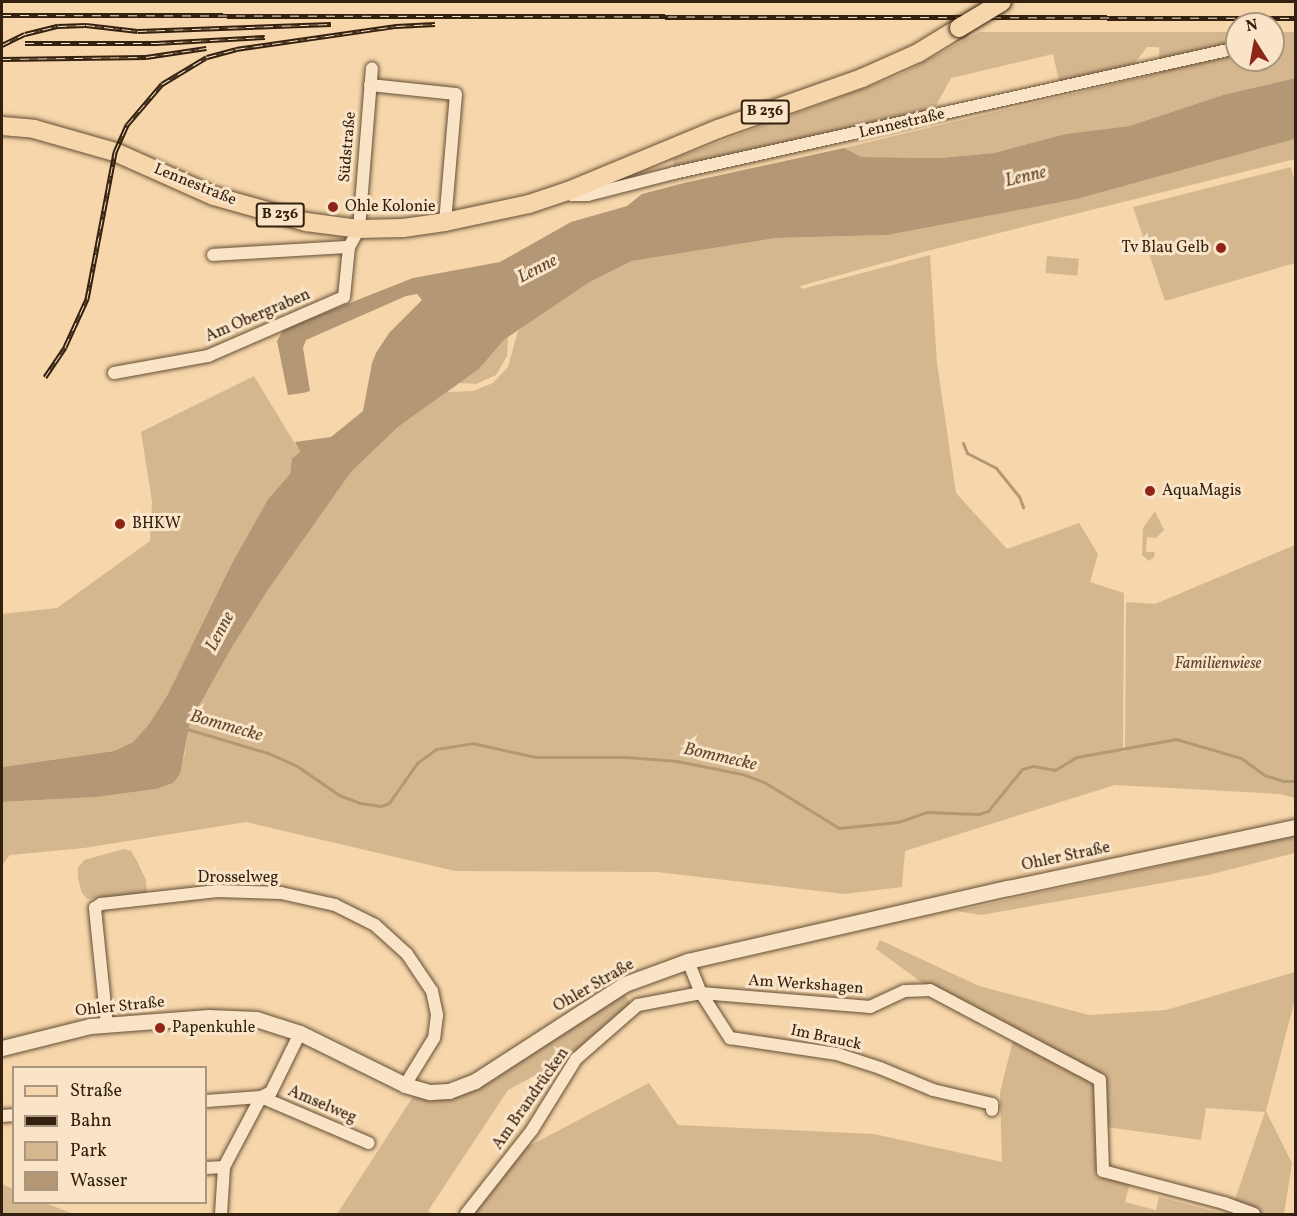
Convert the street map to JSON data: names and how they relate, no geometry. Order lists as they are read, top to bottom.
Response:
{
  "streets": {
    "main road": ["B 236", "Lennestraße"],
    "street": [
      "Südstraße",
      "Am Obergraben",
      "Ohler Straße",
      "Drosselweg",
      "Am Werkshagen",
      "Im Brauck",
      "Am Brandrücken",
      "Amselweg"
    ]
  },
  "crossings": [
    ["Lennestraße", "Südstraße"],
    ["Lennestraße", "Am Obergraben"],
    ["Südstraße", "Am Obergraben"],
    ["Ohler Straße", "Drosselweg"],
    ["Ohler Straße", "Im Brauck"],
    ["Ohler Straße", "Amselweg"],
    ["Am Werkshagen", "Im Brauck"],
    ["Am Werkshagen", "Am Brandrücken"],
    ["Im Brauck", "Am Brandrücken"]
  ],
  "water": ["Lenne", "Bommecke"],
  "parks": ["Familienwiese"],
  "places": [
    "Ohle Kolonie",
    "Tv Blau Gelb",
    "AquaMagis",
    "BHKW",
    "Papenkuhle"
  ],
  "legend": [
    "Straße",
    "Bahn",
    "Park",
    "Wasser"
  ],
  "north": "top"
}
